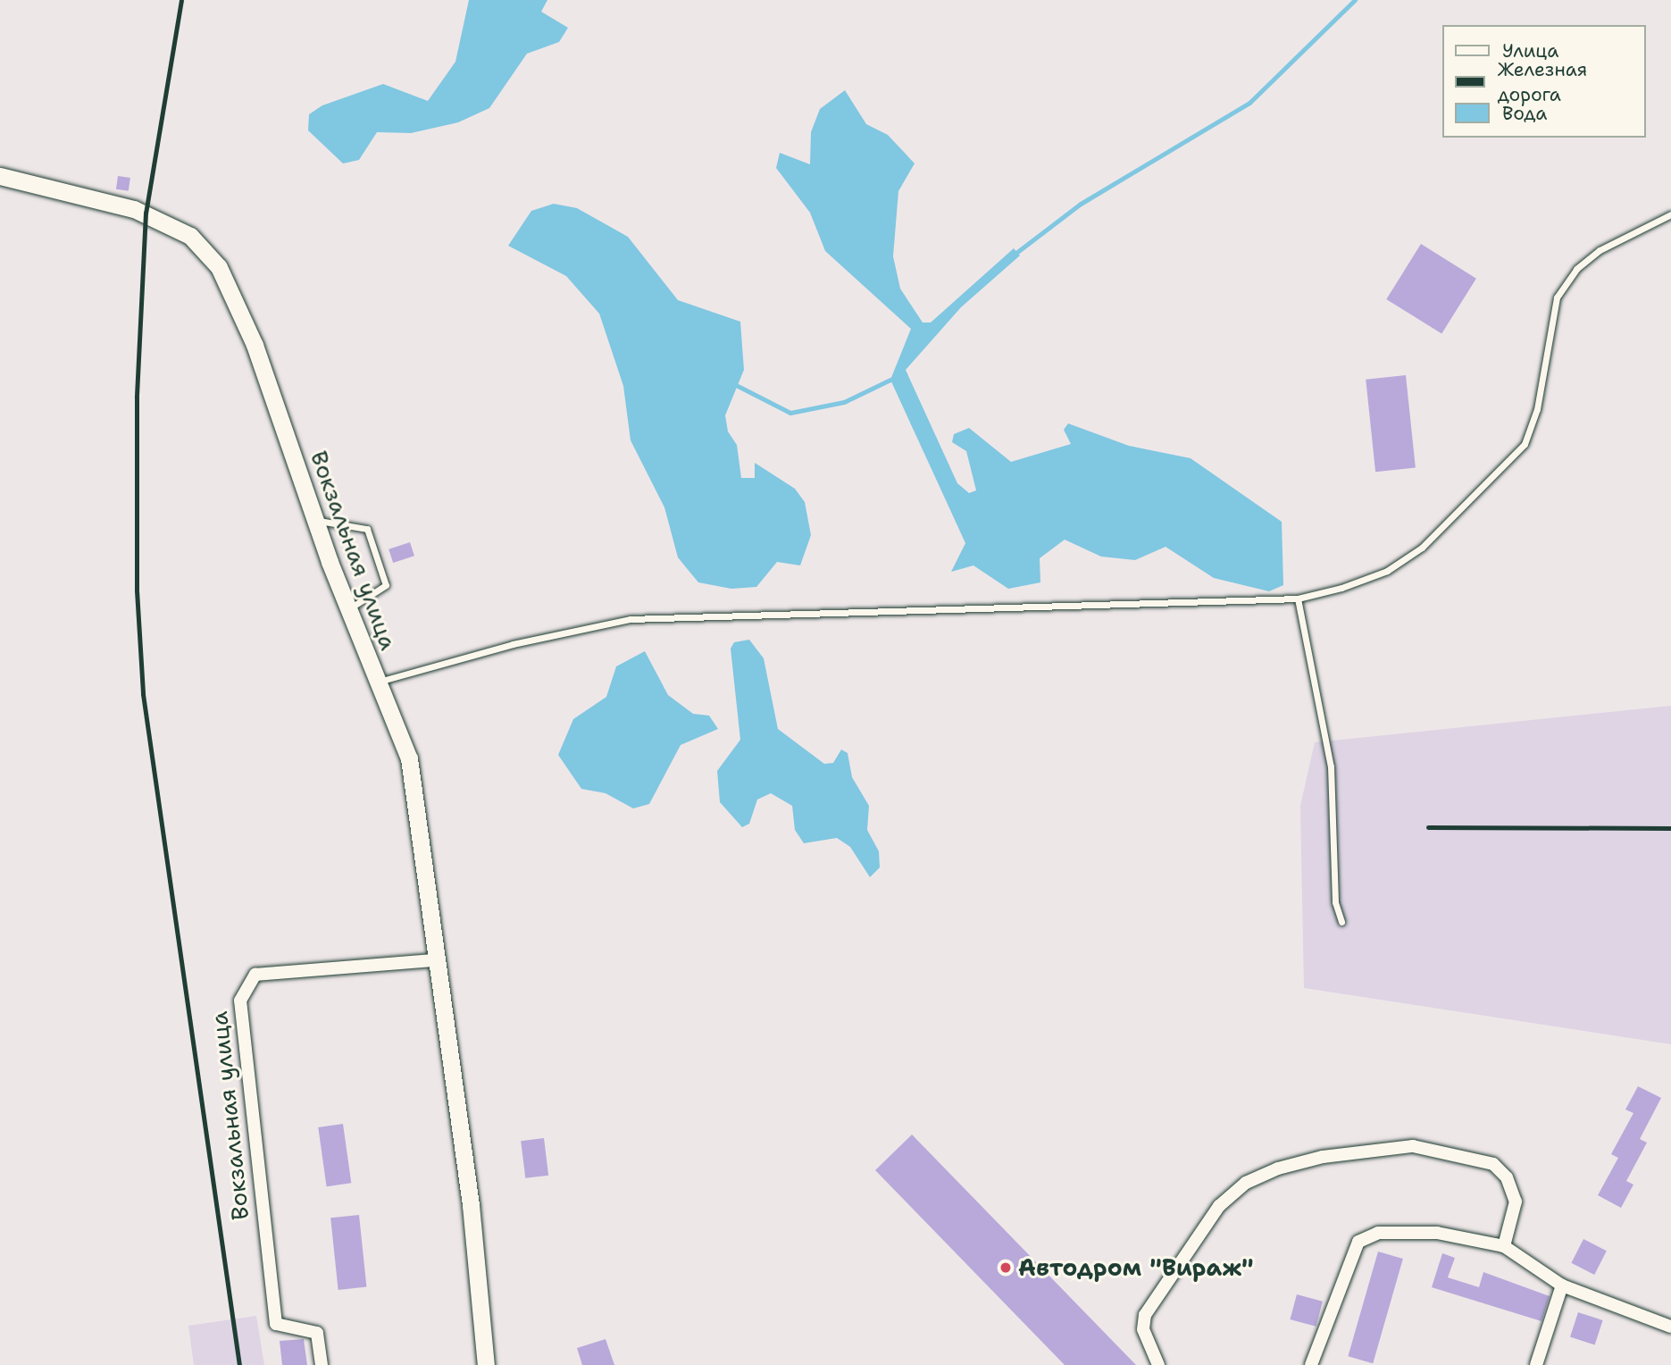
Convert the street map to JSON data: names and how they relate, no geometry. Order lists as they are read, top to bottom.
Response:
{
  "streets": {
    "street": ["Вокзальная улица"]
  },
  "places": ["Автодром \"Вираж\""],
  "legend": ["Улица", "Железная дорога", "Вода"]
}
